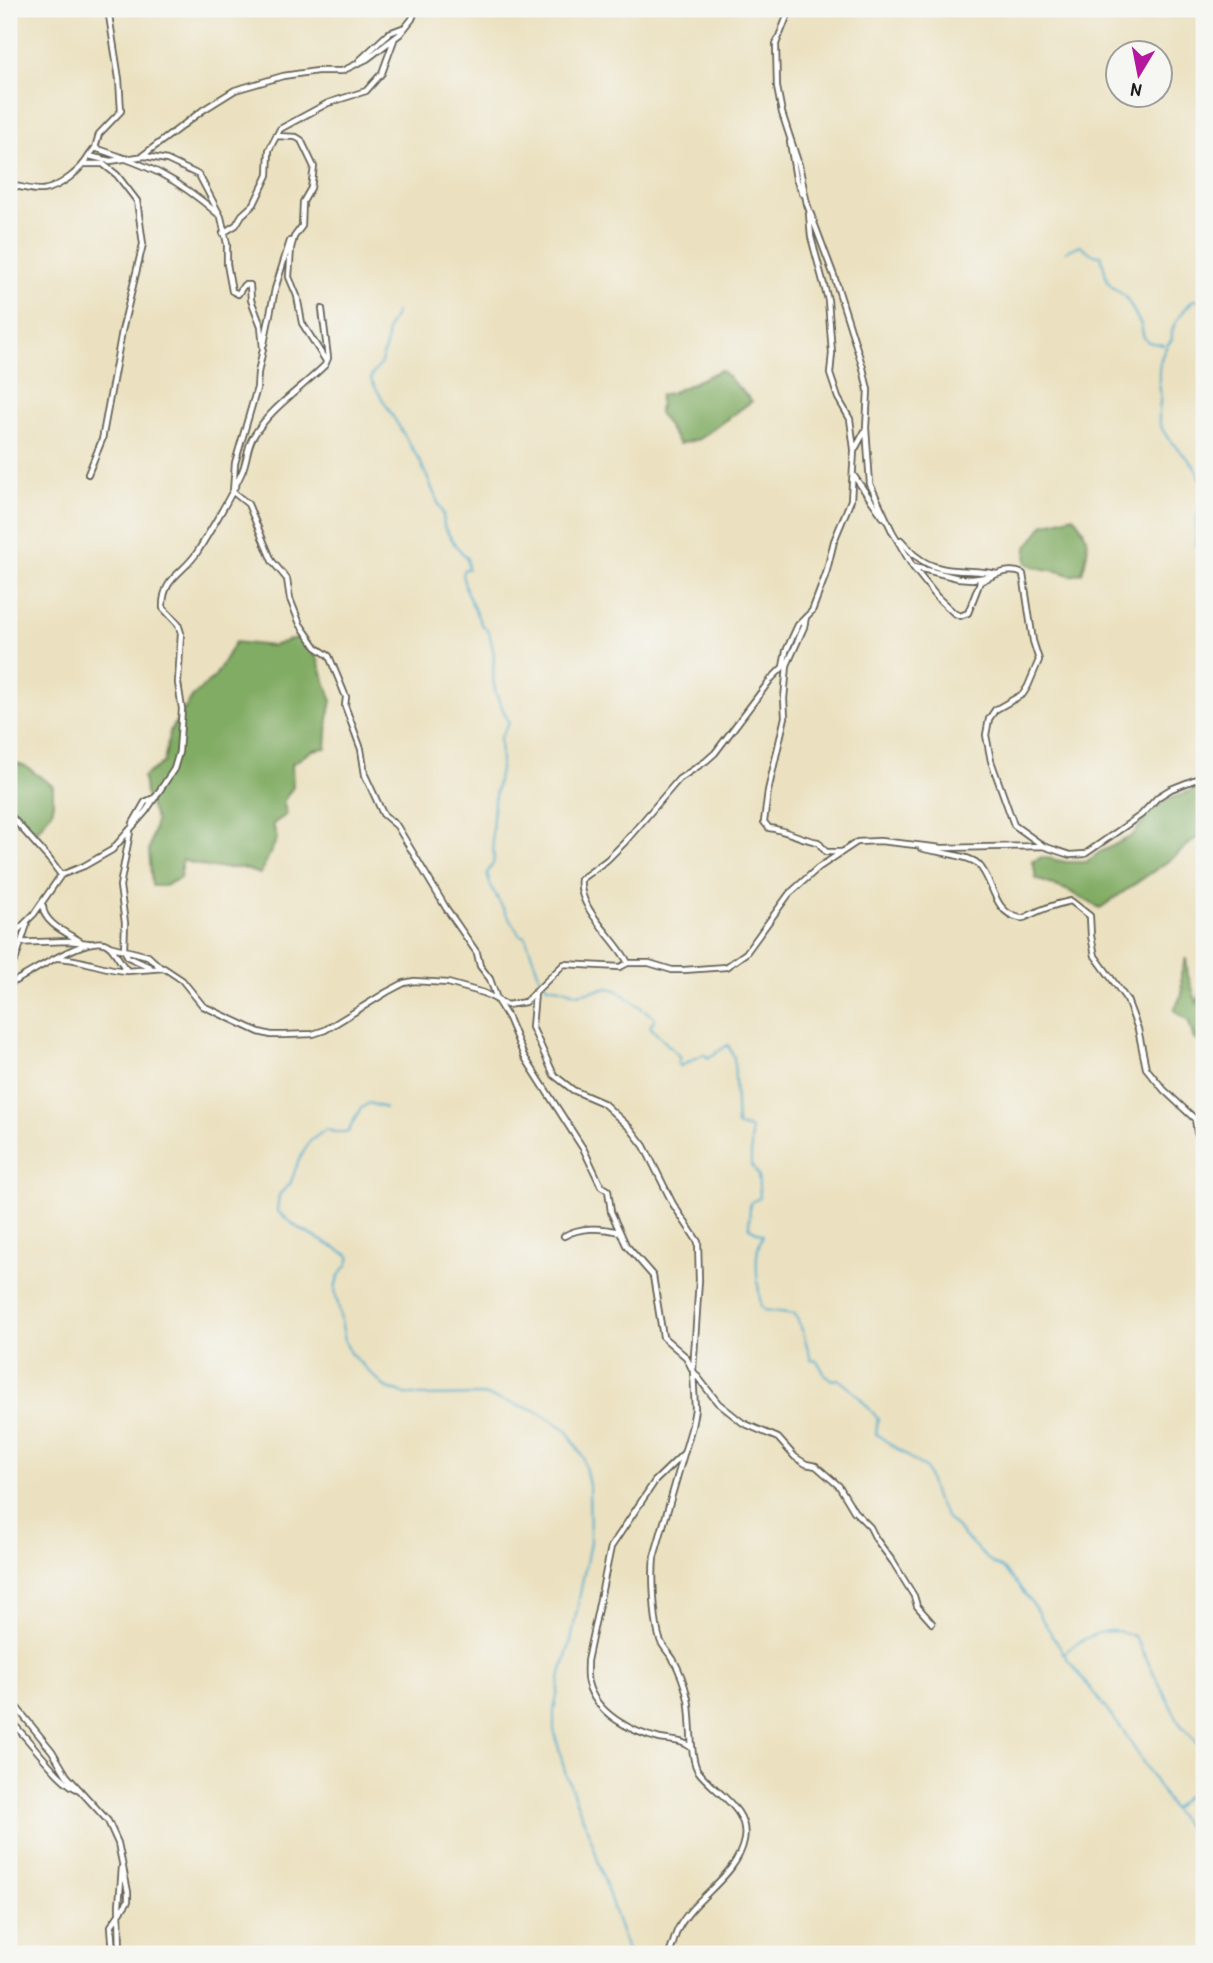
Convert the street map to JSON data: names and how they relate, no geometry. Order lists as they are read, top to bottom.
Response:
{
  "north": "bottom"
}
